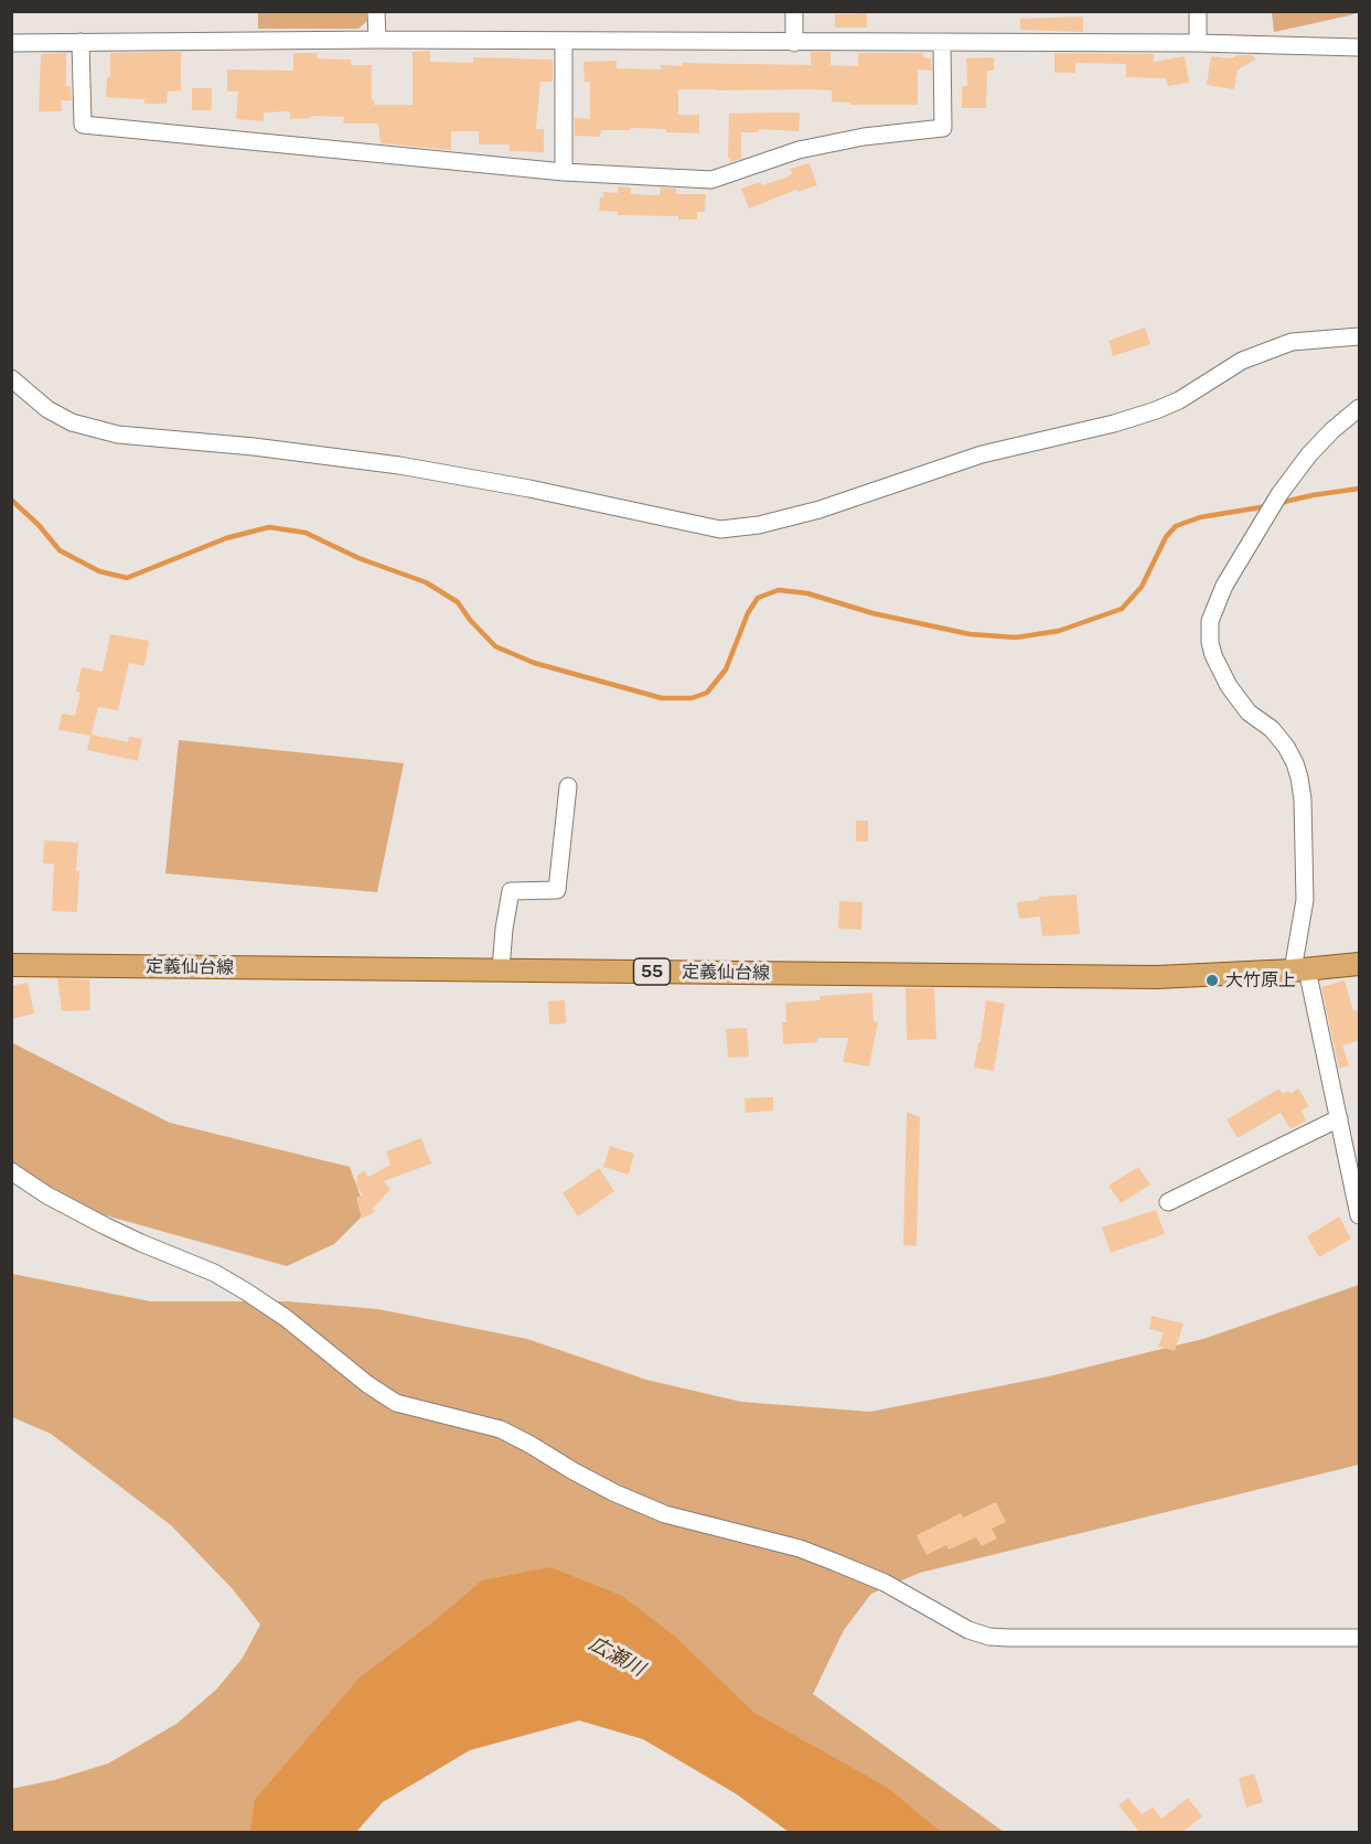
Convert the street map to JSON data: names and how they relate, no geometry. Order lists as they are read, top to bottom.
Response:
{
  "streets": {
    "main road": ["定義仙台線", "55"]
  },
  "water": ["広瀬川"],
  "places": ["大竹原上"]
}
